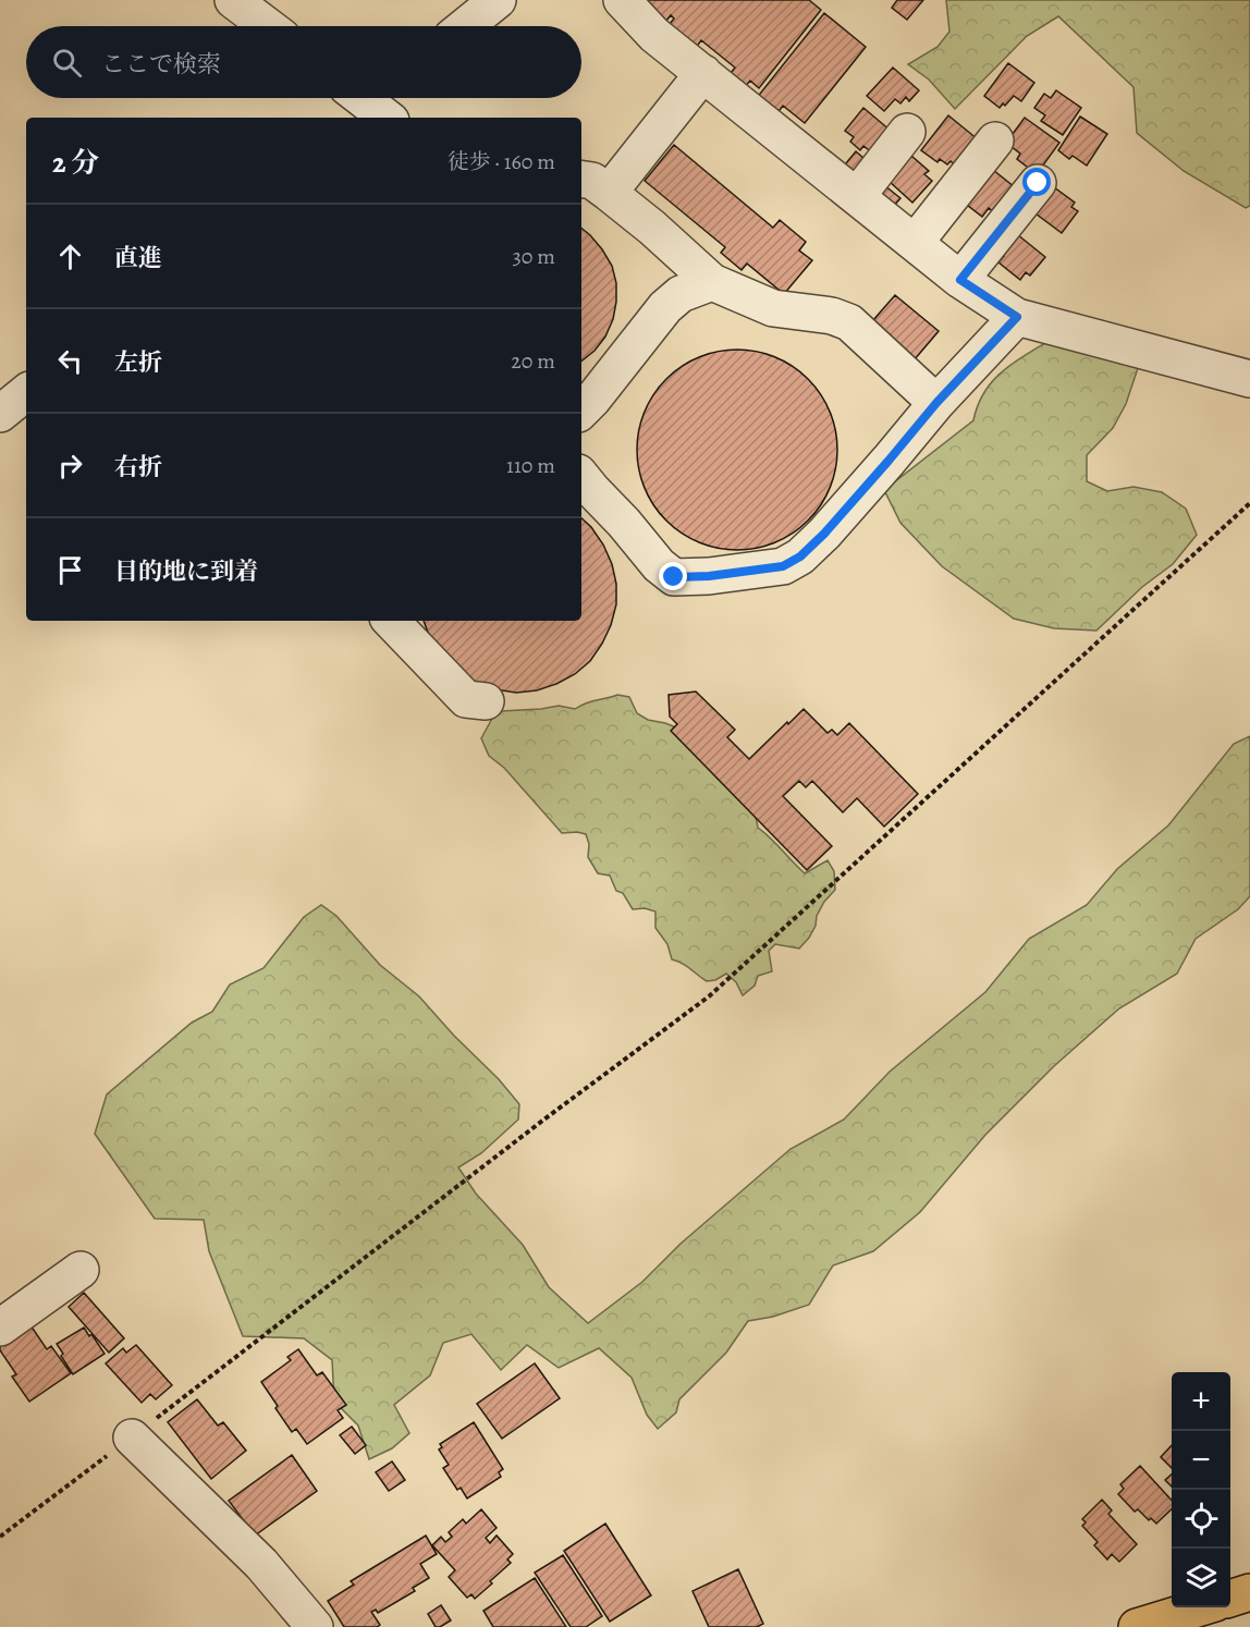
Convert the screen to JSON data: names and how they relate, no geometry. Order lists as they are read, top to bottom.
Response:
{
  "page": {
    "search": "ここで検索",
    "heading": ["2 分", "徒歩 · 160 m"],
    "list": [
      ["直進", "30 m"],
      ["左折", "20 m"],
      ["右折", "110 m"],
      "目的地に到着"
    ],
    "map_buttons": ["+", "−"]
  }
}
